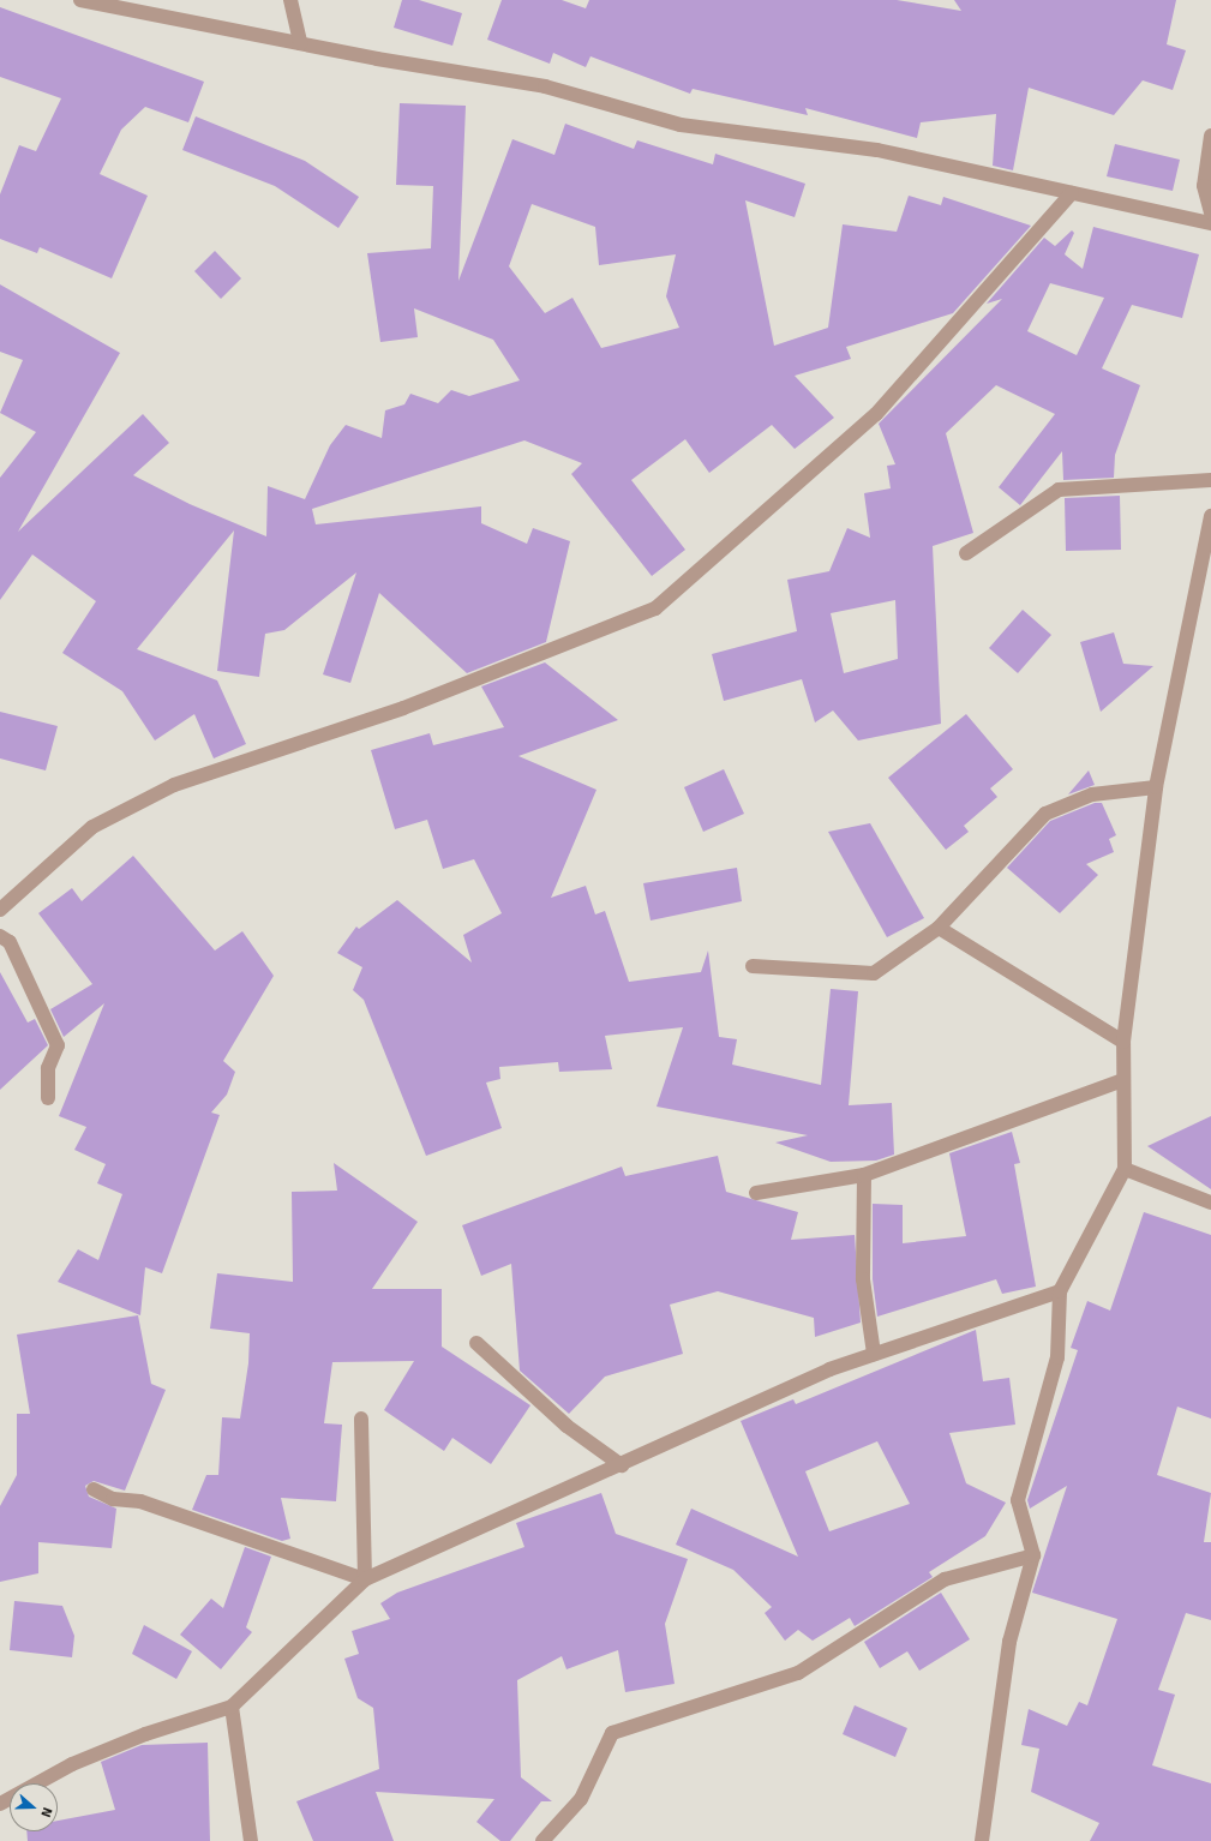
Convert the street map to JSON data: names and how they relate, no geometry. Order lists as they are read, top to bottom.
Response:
{
  "north": "right"
}
